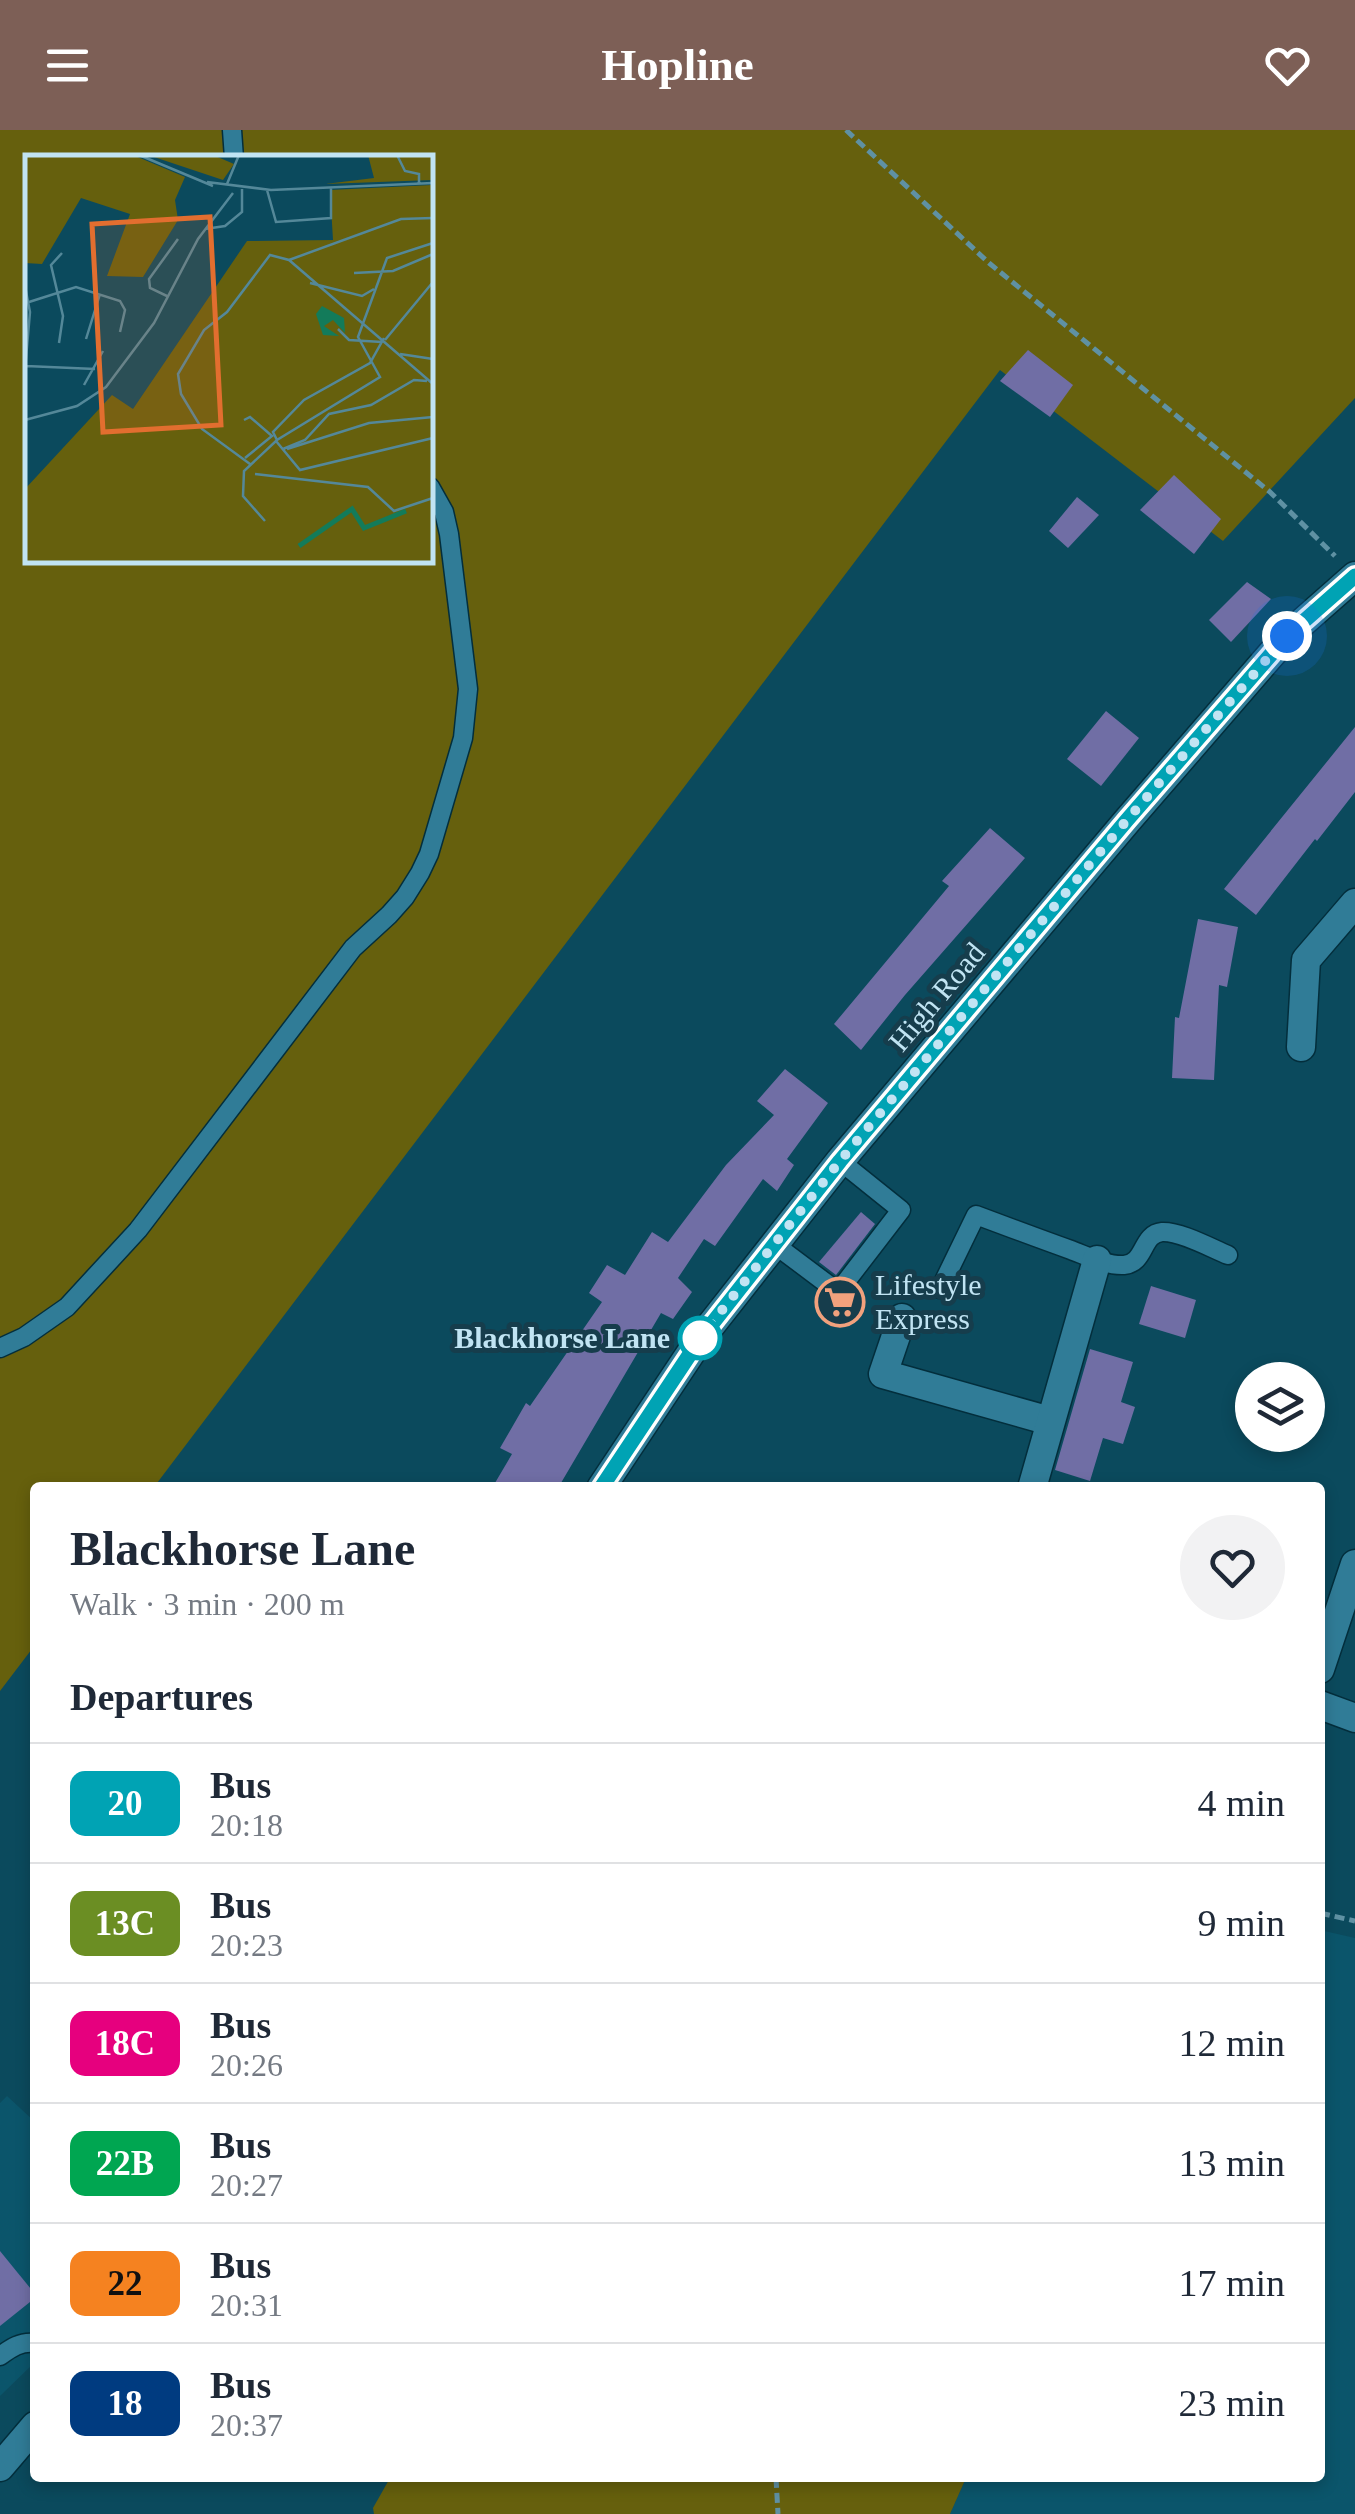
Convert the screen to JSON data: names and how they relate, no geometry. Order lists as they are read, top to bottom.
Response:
{
  "streets": {
    "main road": ["High Road"]
  },
  "places": {
    "supermarket": ["Lifestyle Express"],
    "other": ["Blackhorse Lane"]
  },
  "lines": ["bus line 20"],
  "page": {
    "header": "Hopline",
    "heading": [
      ["Blackhorse Lane", "Walk · 3 min · 200 m"],
      "Departures"
    ],
    "list": [
      {
        "mark": "20",
        "name": "Bus",
        "note": "20:18",
        "value": "4 min"
      },
      {
        "mark": "13C",
        "name": "Bus",
        "note": "20:23",
        "value": "9 min"
      },
      {
        "mark": "18C",
        "name": "Bus",
        "note": "20:26",
        "value": "12 min"
      },
      {
        "mark": "22B",
        "name": "Bus",
        "note": "20:27",
        "value": "13 min"
      },
      {
        "mark": "22",
        "name": "Bus",
        "note": "20:31",
        "value": "17 min"
      },
      {
        "mark": "18",
        "name": "Bus",
        "note": "20:37",
        "value": "23 min"
      }
    ]
  }
}
